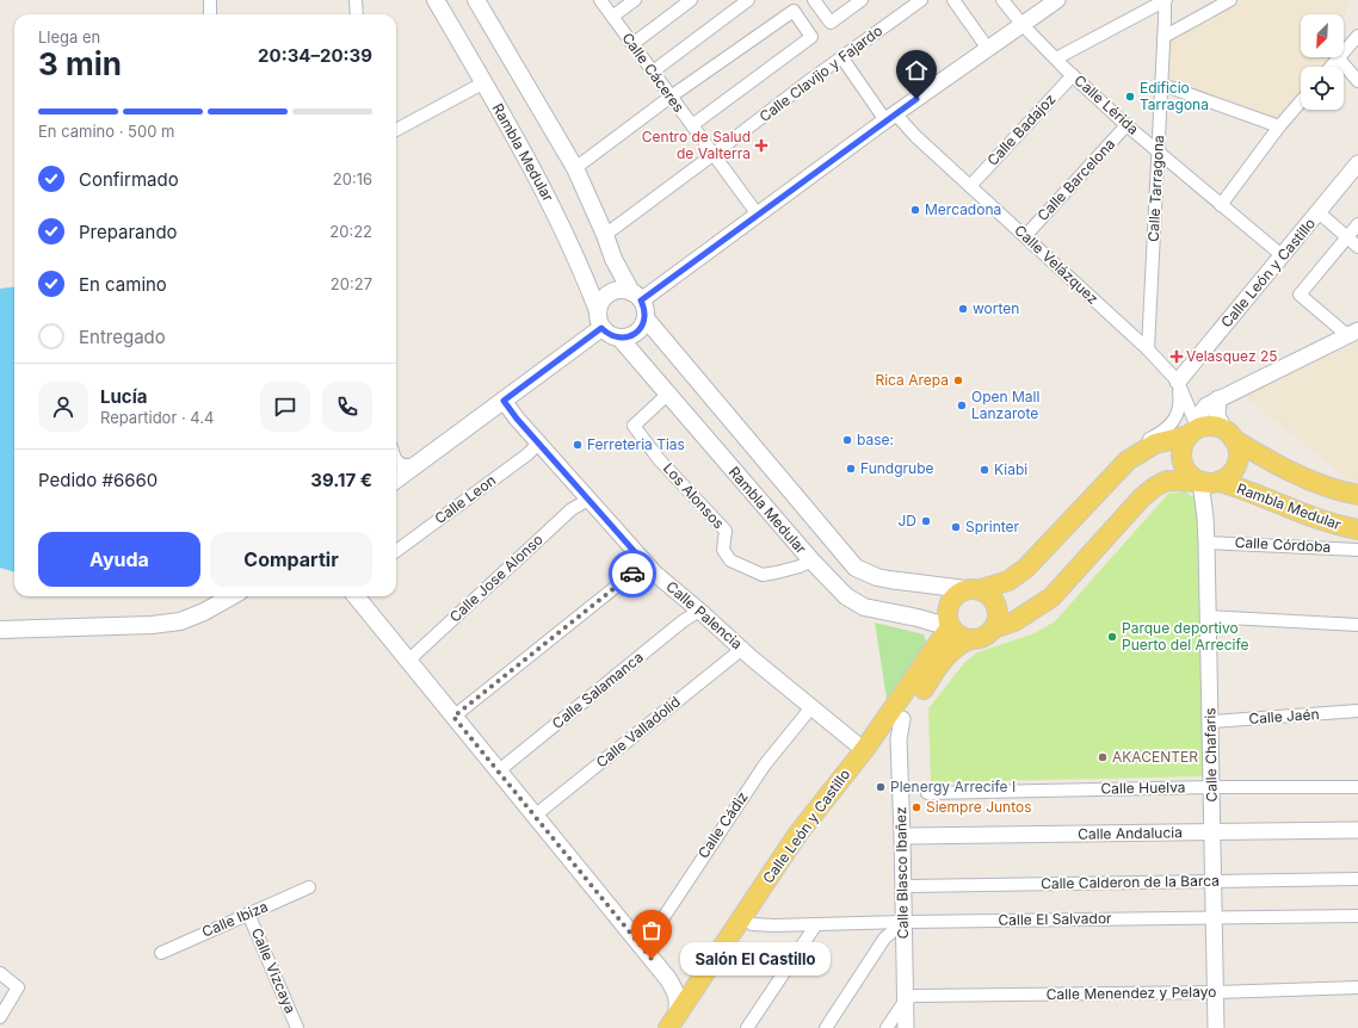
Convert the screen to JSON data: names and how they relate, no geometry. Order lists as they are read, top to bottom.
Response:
{
  "streets": {
    "main road": ["Rambla Medular", "Calle León y Castillo"],
    "street": [
      "Calle Cáceres",
      "Calle Clavijo y Fajardo",
      "Calle Lérida",
      "Calle Badajoz",
      "Calle Barcelona",
      "Calle Tarragona",
      "Calle Velázquez",
      "Los Alonsos",
      "Calle Leon",
      "Calle Córdoba",
      "Calle Jose Alonso",
      "Calle Palencia",
      "Calle Salamanca",
      "Calle Jaén",
      "Calle Valladolid",
      "Calle Chafaris",
      "Calle Huelva",
      "Calle Cádiz",
      "Calle Andalucia",
      "Calle Blasco Ibañez",
      "Calle Calderon de la Barca",
      "Calle Ibiza",
      "Calle El Salvador",
      "Calle Vizcaya",
      "Calle Menendez y Pelayo"
    ]
  },
  "crossings": [
    ["Calle Cáceres", "Calle Clavijo y Fajardo"],
    ["Calle Clavijo y Fajardo", "Calle Velázquez"],
    ["Calle Lérida", "Calle Badajoz"],
    ["Calle Lérida", "Calle Barcelona"],
    ["Calle Lérida", "Calle Tarragona"],
    ["Calle Lérida", "Calle León y Castillo"],
    ["Calle Badajoz", "Calle Velázquez"],
    ["Rambla Medular", "Calle Velázquez"],
    ["Rambla Medular", "Calle León y Castillo"],
    ["Rambla Medular", "Los Alonsos"],
    ["Rambla Medular", "Calle Chafaris"],
    ["Calle Barcelona", "Calle Velázquez"],
    ["Calle Tarragona", "Calle Velázquez"],
    ["Calle Velázquez", "Calle León y Castillo"],
    ["Calle Velázquez", "Calle Chafaris"],
    ["Calle León y Castillo", "Calle Palencia"],
    ["Calle León y Castillo", "Calle Blasco Ibañez"],
    ["Calle León y Castillo", "Calle El Salvador"],
    ["Calle Leon", "Calle Palencia"],
    ["Calle Córdoba", "Calle Chafaris"],
    ["Calle Jose Alonso", "Calle Palencia"],
    ["Calle Palencia", "Calle Salamanca"],
    ["Calle Palencia", "Calle Valladolid"],
    ["Calle Palencia", "Calle Cádiz"],
    ["Calle Jaén", "Calle Chafaris"],
    ["Calle Chafaris", "Calle Huelva"],
    ["Calle Chafaris", "Calle Andalucia"],
    ["Calle Chafaris", "Calle Calderon de la Barca"],
    ["Calle Chafaris", "Calle El Salvador"],
    ["Calle Chafaris", "Calle Menendez y Pelayo"],
    ["Calle Andalucia", "Calle Blasco Ibañez"],
    ["Calle Blasco Ibañez", "Calle Calderon de la Barca"],
    ["Calle Blasco Ibañez", "Calle El Salvador"],
    ["Calle Blasco Ibañez", "Calle Menendez y Pelayo"],
    ["Calle Ibiza", "Calle Vizcaya"]
  ],
  "places": {
    "other": [
      "Edificio Tarragona",
      "Mercadona",
      "worten",
      "Rica Arepa",
      "Open Mall Lanzarote",
      "base:",
      "Ferreteria Tias",
      "Fundgrube",
      "Kiabi",
      "JD",
      "Sprinter",
      "Parque deportivo Puerto del Arrecife",
      "AKACENTER",
      "Plenergy Arrecife I",
      "Siempre Juntos",
      "Salón El Castillo"
    ],
    "health": ["Centro de Salud de Valterra", "Velasquez 25"]
  },
  "north": "bottom left",
  "page": {
    "heading": ["3 min", "Llega en", "20:34–20:39"],
    "panel": [
      "Lucía",
      "Repartidor · 4.4",
      "Pedido #6660",
      "39.17 €"
    ],
    "bar": "En camino · 500 m",
    "list": [
      ["Confirmado", "20:16"],
      ["Preparando", "20:22"],
      ["En camino", "20:27"],
      "Entregado"
    ],
    "buttons": ["Ayuda", "Compartir"],
    "bubble": "Salón El Castillo"
  }
}
